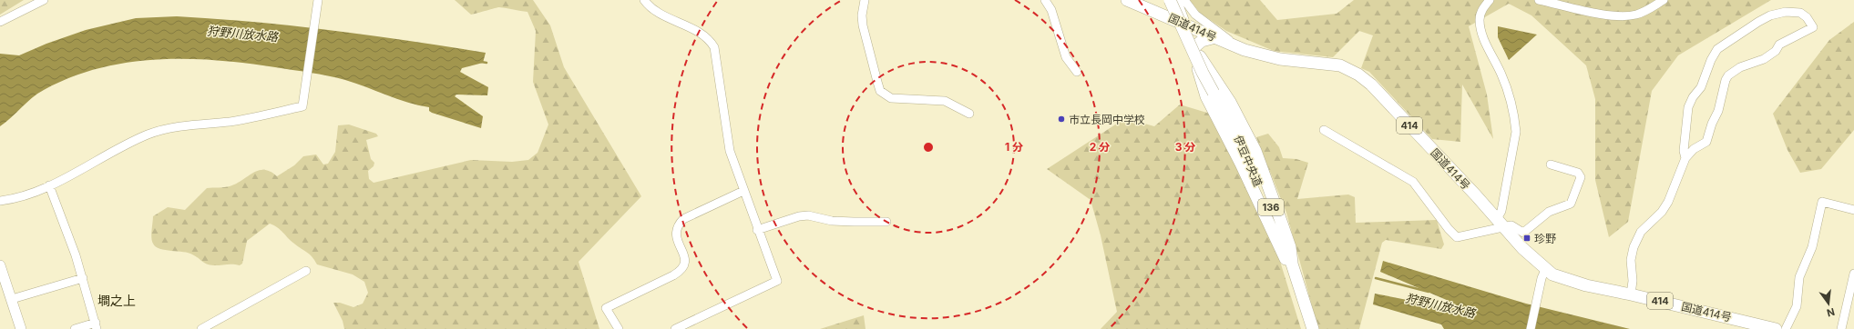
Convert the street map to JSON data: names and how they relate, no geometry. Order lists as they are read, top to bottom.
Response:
{
  "streets": {
    "highway": [
      "国道414号",
      "414",
      "伊豆中央道",
      "136"
    ]
  },
  "districts": ["墹之上"],
  "water": ["狩野川放水路"],
  "places": {
    "other": ["市立長岡中学校"],
    "transit": ["珍野"]
  },
  "north": "bottom",
  "rings": ["1 分", "2 分", "3 分"]
}
